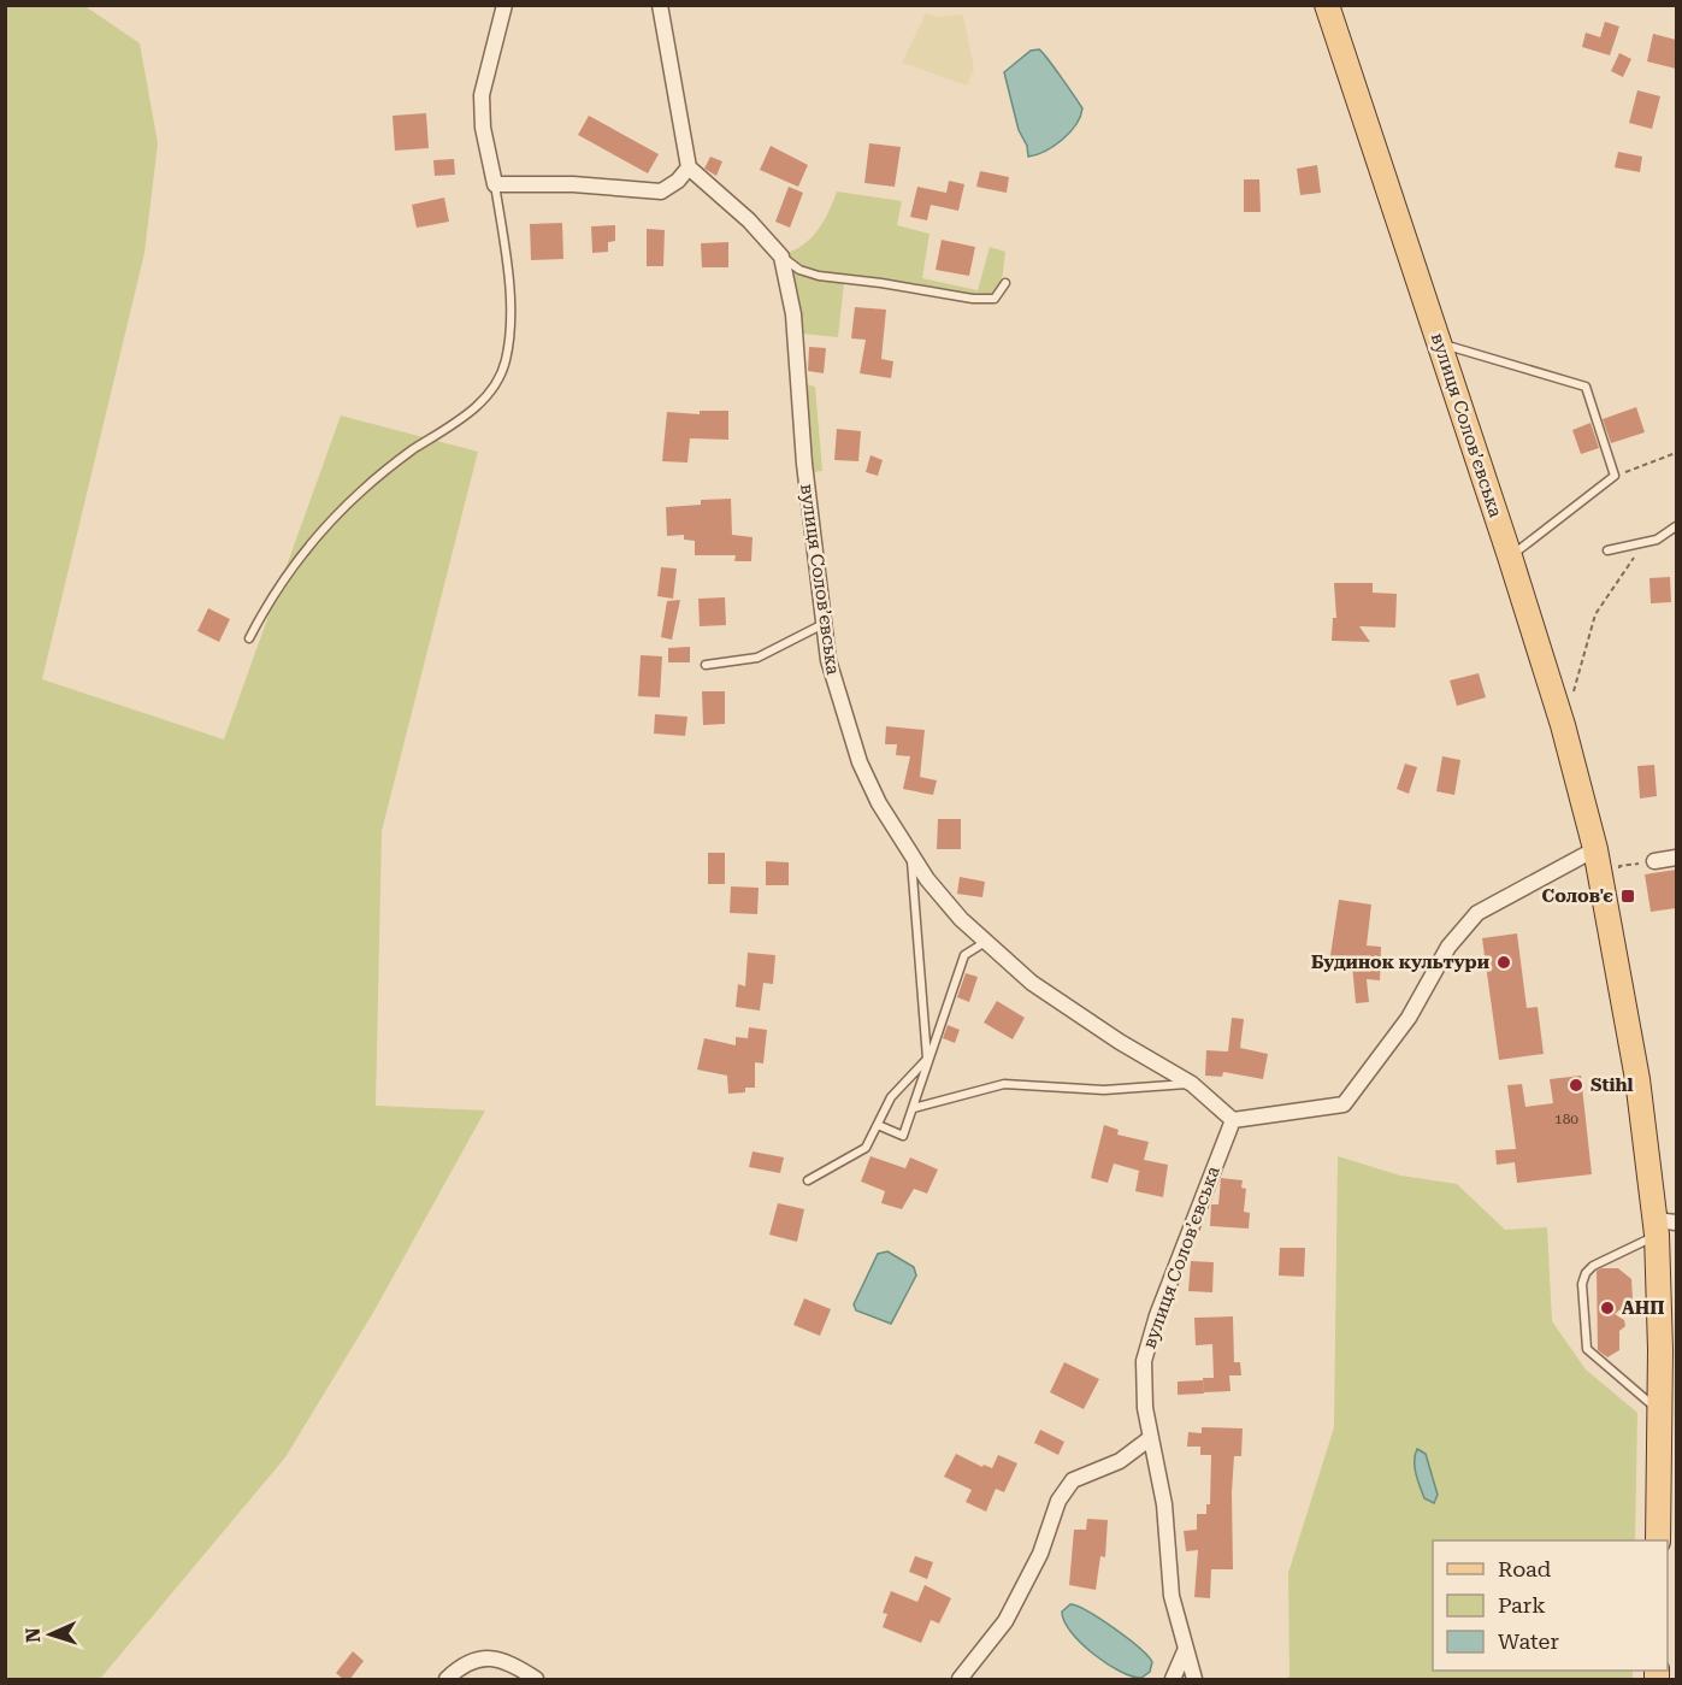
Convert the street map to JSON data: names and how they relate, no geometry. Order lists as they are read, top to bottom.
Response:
{
  "streets": {
    "main road": ["вулиця Соловʼєвська"]
  },
  "places": {
    "transit": ["Солов'є"],
    "other": ["Будинок культури", "Stihl", "АНП"]
  },
  "house_numbers": ["180"],
  "legend": ["Road", "Park", "Water"],
  "north": "left"
}
